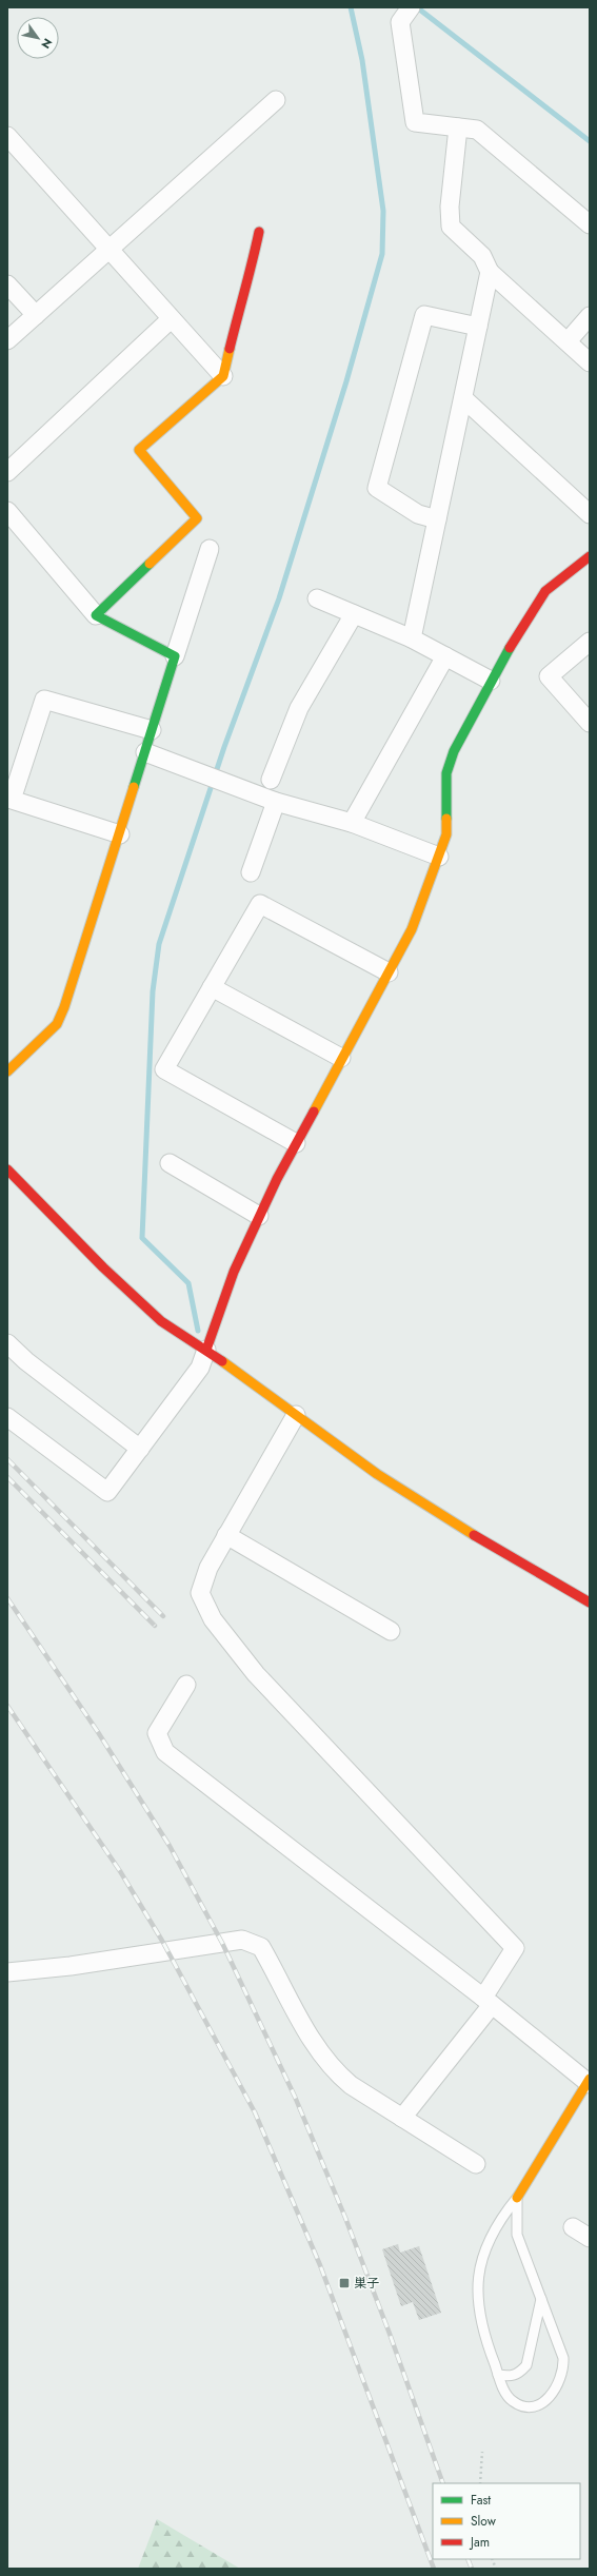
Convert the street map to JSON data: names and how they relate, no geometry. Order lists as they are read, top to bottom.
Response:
{
  "places": {
    "transit": ["巣子"]
  },
  "legend": ["Fast", "Slow", "Jam"],
  "north": "bottom right"
}
